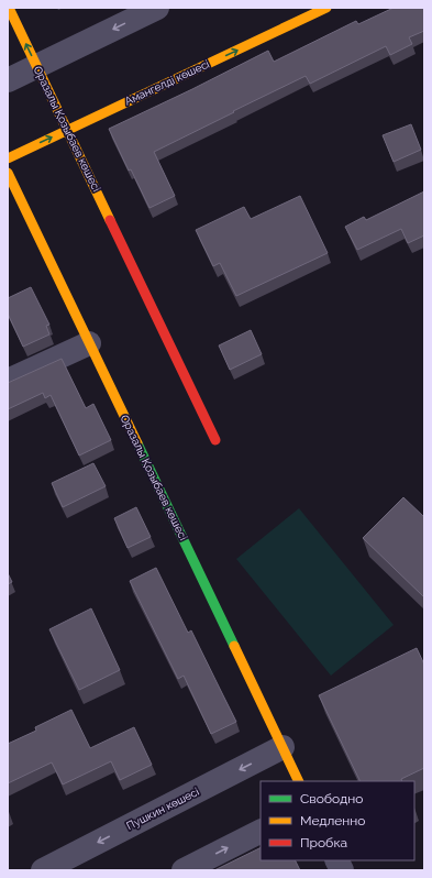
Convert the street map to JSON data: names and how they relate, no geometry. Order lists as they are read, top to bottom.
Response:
{
  "streets": {
    "street": ["Амангелді көшесі", "Оразалы Қозыбаев көшесі", "Пушкин көшесі"]
  },
  "crossings": [
    ["Амангелді көшесі", "Оразалы Қозыбаев көшесі"],
    ["Оразалы Қозыбаев көшесі", "Пушкин көшесі"]
  ],
  "legend": ["Свободно", "Медленно", "Пробка"]
}
